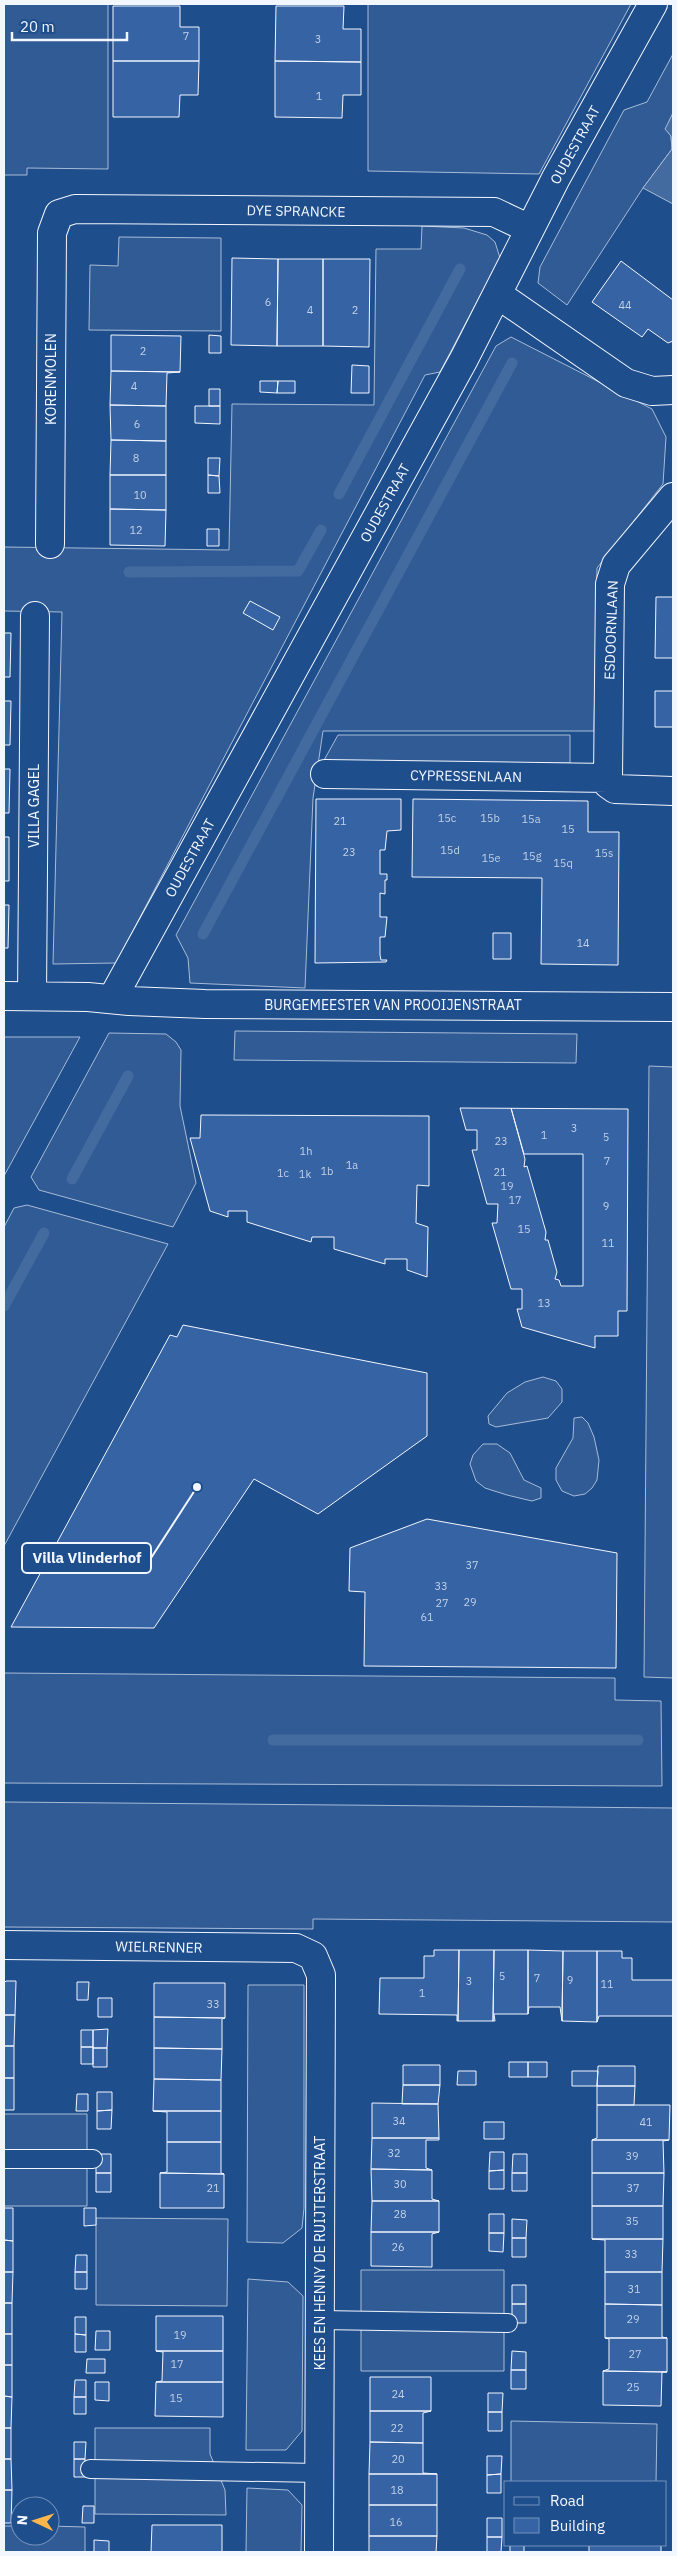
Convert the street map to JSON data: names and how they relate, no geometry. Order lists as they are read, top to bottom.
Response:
{
  "streets": {
    "street": [
      "OUDESTRAAT",
      "DYE SPRANCKE",
      "KORENMOLEN",
      "ESDOORNLAAN",
      "CYPRESSENLAAN",
      "VILLA GAGEL",
      "BURGEMEESTER VAN PROOIJENSTRAAT",
      "WIELRENNER",
      "KEES EN HENNY DE RUIJTERSTRAAT"
    ]
  },
  "crossings": [
    ["OUDESTRAAT", "DYE SPRANCKE"],
    ["OUDESTRAAT", "BURGEMEESTER VAN PROOIJENSTRAAT"],
    ["DYE SPRANCKE", "KORENMOLEN"],
    ["ESDOORNLAAN", "CYPRESSENLAAN"],
    ["VILLA GAGEL", "BURGEMEESTER VAN PROOIJENSTRAAT"],
    ["WIELRENNER", "KEES EN HENNY DE RUIJTERSTRAAT"]
  ],
  "places": ["Villa Vlinderhof"],
  "house_numbers": [
    "7",
    "3",
    "1",
    "6",
    "44",
    "4",
    "2",
    "2",
    "4",
    "6",
    "8",
    "10",
    "12",
    "15c",
    "15b",
    "15a",
    "21",
    "15",
    "15d",
    "23",
    "15s",
    "15g",
    "15e",
    "15q",
    "14",
    "3",
    "1",
    "5",
    "23",
    "1h",
    "7",
    "1a",
    "1b",
    "21",
    "1c",
    "1k",
    "19",
    "17",
    "9",
    "15",
    "11",
    "13",
    "37",
    "33",
    "29",
    "27",
    "61",
    "5",
    "7",
    "9",
    "3",
    "11",
    "1",
    "33",
    "34",
    "41",
    "32",
    "39",
    "30",
    "21",
    "37",
    "28",
    "35",
    "26",
    "33",
    "31",
    "29",
    "19",
    "27",
    "17",
    "25",
    "24",
    "15",
    "22",
    "20",
    "18",
    "16"
  ],
  "legend": ["Road", "Building"],
  "scale_bar": "20 m",
  "north": "left"
}
